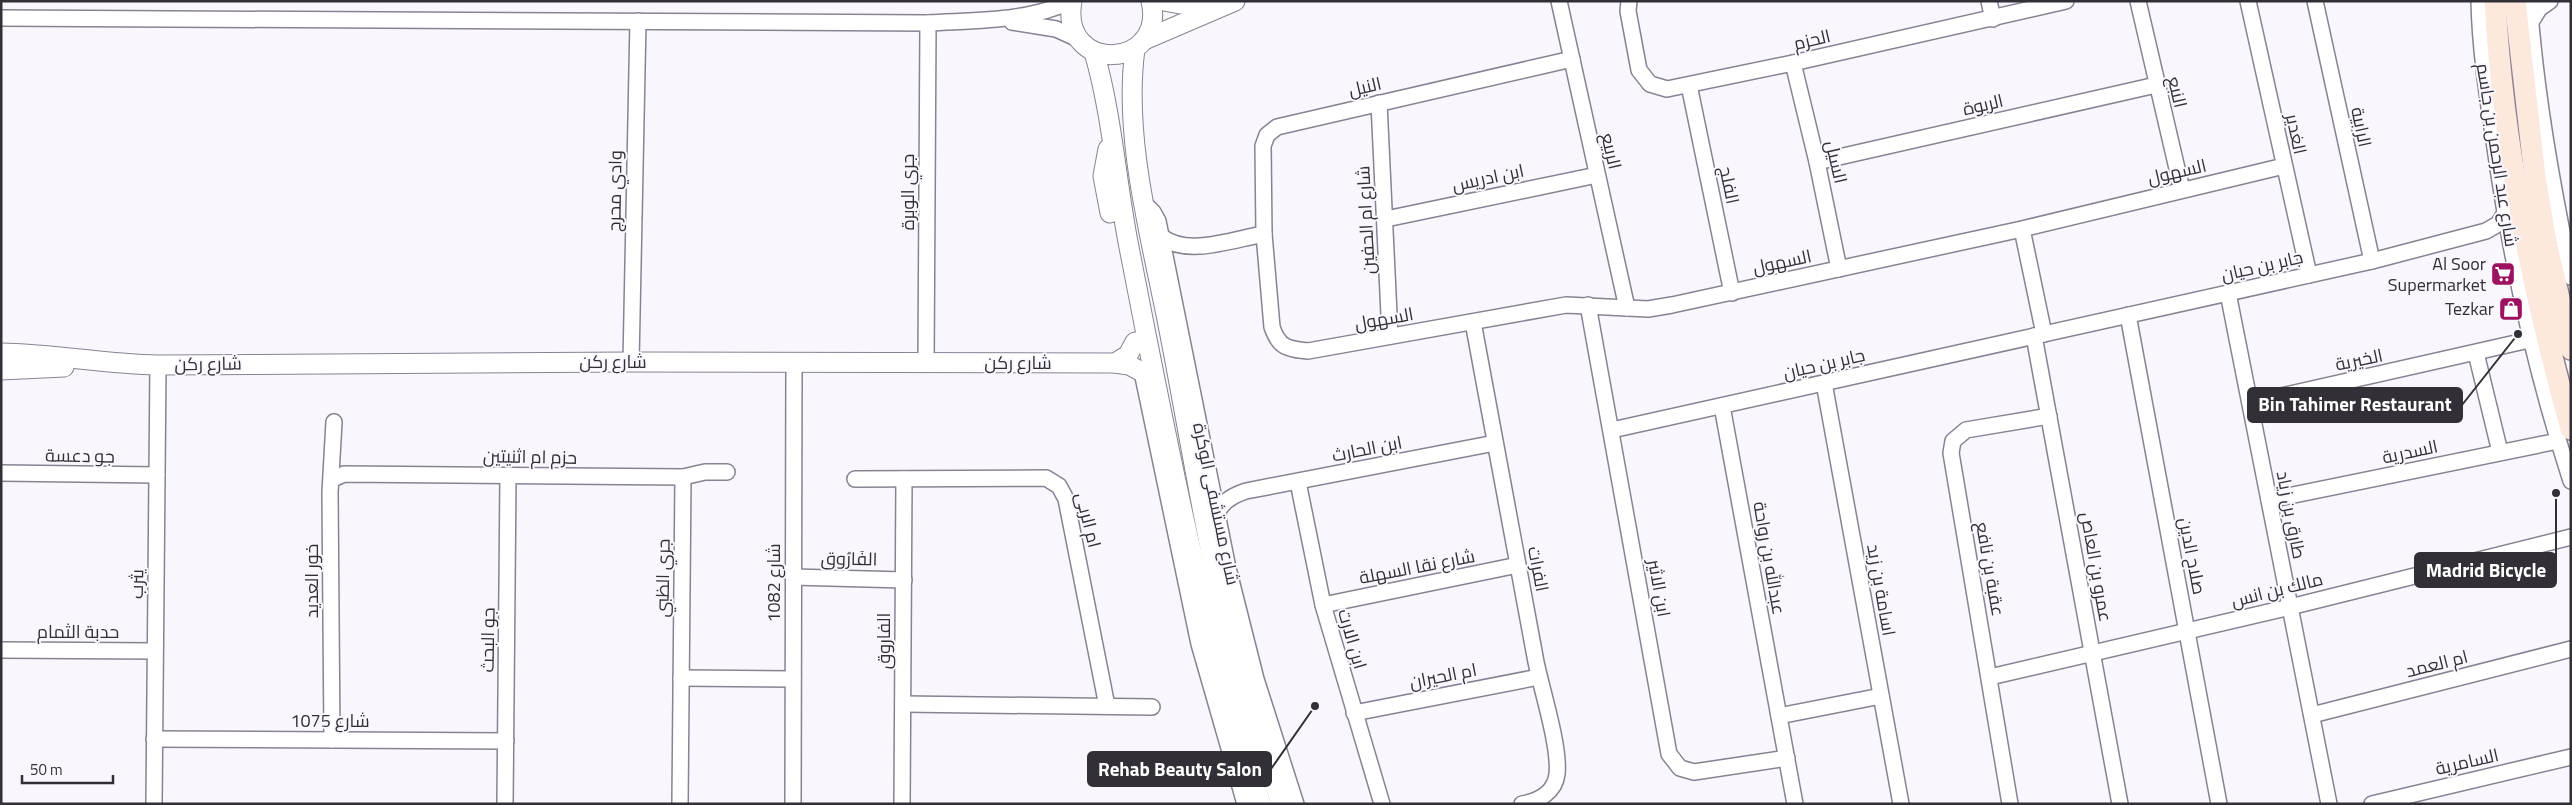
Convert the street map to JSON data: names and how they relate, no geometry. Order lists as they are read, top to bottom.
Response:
{
  "streets": {
    "main road": ["شارع عبد الرحمن بن جاسم"],
    "street": [
      "الحزم",
      "النيل",
      "النبع",
      "الربوة",
      "الرابية",
      "الغدير",
      "الربيع",
      "السيل",
      "السهول",
      "ابن ادريس",
      "الفلج",
      "وادي محرج",
      "جري الوبرة",
      "شارع ام الحفين",
      "جابر بن حيان",
      "الخيرية",
      "شارع ركن",
      "ابن الحارث",
      "السدرية",
      "جو دعسة",
      "حزم ام اثنيتين",
      "شارع مستشفى الوكرة",
      "طارق بن زياد",
      "ام الربى",
      "صلاح الدين",
      "عبدالله بن رواحة",
      "الفَارُوق",
      "شارع نقا السهلة",
      "عمرو بن العاص",
      "الفرات",
      "عقبة بن نافع",
      "جري الظبي",
      "خور العديد",
      "شارع 1082",
      "يثرب",
      "ابن الاثير",
      "اسامة بن زيد",
      "مالك بن انس",
      "حدبة الثمام",
      "ابن الارت",
      "جو البحث",
      "الفاروق",
      "ام العمد",
      "ام الحيران",
      "شارع 1075",
      "السامرية"
    ]
  },
  "crossings": [
    ["الحزم", "السيل"],
    ["الحزم", "الفلج"],
    ["النيل", "الربيع"],
    ["النيل", "السهول"],
    ["النيل", "شارع ام الحفين"],
    ["النبع", "الربوة"],
    ["النبع", "السهول"],
    ["الربوة", "السيل"],
    ["الرابية", "جابر بن حيان"],
    ["الغدير", "السهول"],
    ["الغدير", "جابر بن حيان"],
    ["الربيع", "السهول"],
    ["الربيع", "ابن ادريس"],
    ["شارع عبد الرحمن بن جاسم", "جابر بن حيان"],
    ["شارع عبد الرحمن بن جاسم", "الخيرية"],
    ["شارع عبد الرحمن بن جاسم", "السدرية"],
    ["السيل", "السهول"],
    ["السهول", "الفلج"],
    ["السهول", "شارع ام الحفين"],
    ["السهول", "الفرات"],
    ["السهول", "ابن الاثير"],
    ["ابن ادريس", "شارع ام الحفين"],
    ["وادي محرج", "شارع ركن"],
    ["جري الوبرة", "شارع ركن"],
    ["جابر بن حيان", "طارق بن زياد"],
    ["جابر بن حيان", "صلاح الدين"],
    ["جابر بن حيان", "عبدالله بن رواحة"],
    ["جابر بن حيان", "عمرو بن العاص"],
    ["جابر بن حيان", "ابن الاثير"],
    ["جابر بن حيان", "اسامة بن زيد"],
    ["الخيرية", "طارق بن زياد"],
    ["شارع ركن", "شارع مستشفى الوكرة"],
    ["شارع ركن", "شارع 1082"],
    ["شارع ركن", "يثرب"],
    ["ابن الحارث", "شارع مستشفى الوكرة"],
    ["ابن الحارث", "الفرات"],
    ["ابن الحارث", "ابن الارت"],
    ["السدرية", "طارق بن زياد"],
    ["جو دعسة", "يثرب"],
    ["حزم ام اثنيتين", "جري الظبي"],
    ["حزم ام اثنيتين", "خور العديد"],
    ["حزم ام اثنيتين", "جو البحث"],
    ["طارق بن زياد", "مالك بن انس"],
    ["طارق بن زياد", "ام العمد"],
    ["ام الربى", "الفاروق"],
    ["صلاح الدين", "مالك بن انس"],
    ["عبدالله بن رواحة", "ابن الاثير"],
    ["الفَارُوق", "شارع 1082"],
    ["الفَارُوق", "الفاروق"],
    ["شارع نقا السهلة", "الفرات"],
    ["شارع نقا السهلة", "ابن الارت"],
    ["عمرو بن العاص", "عقبة بن نافع"],
    ["عمرو بن العاص", "مالك بن انس"],
    ["الفرات", "ام الحيران"],
    ["عقبة بن نافع", "مالك بن انس"],
    ["خور العديد", "شارع 1075"],
    ["يثرب", "حدبة الثمام"],
    ["يثرب", "شارع 1075"],
    ["ابن الارت", "ام الحيران"],
    ["جو البحث", "شارع 1075"]
  ],
  "places": {
    "supermarket": ["Al Soor Supermarket"],
    "shop": ["Tezkar"],
    "other": ["Bin Tahimer Restaurant", "Madrid Bicycle", "Rehab Beauty Salon"]
  },
  "scale_bar": "50 m"
}
